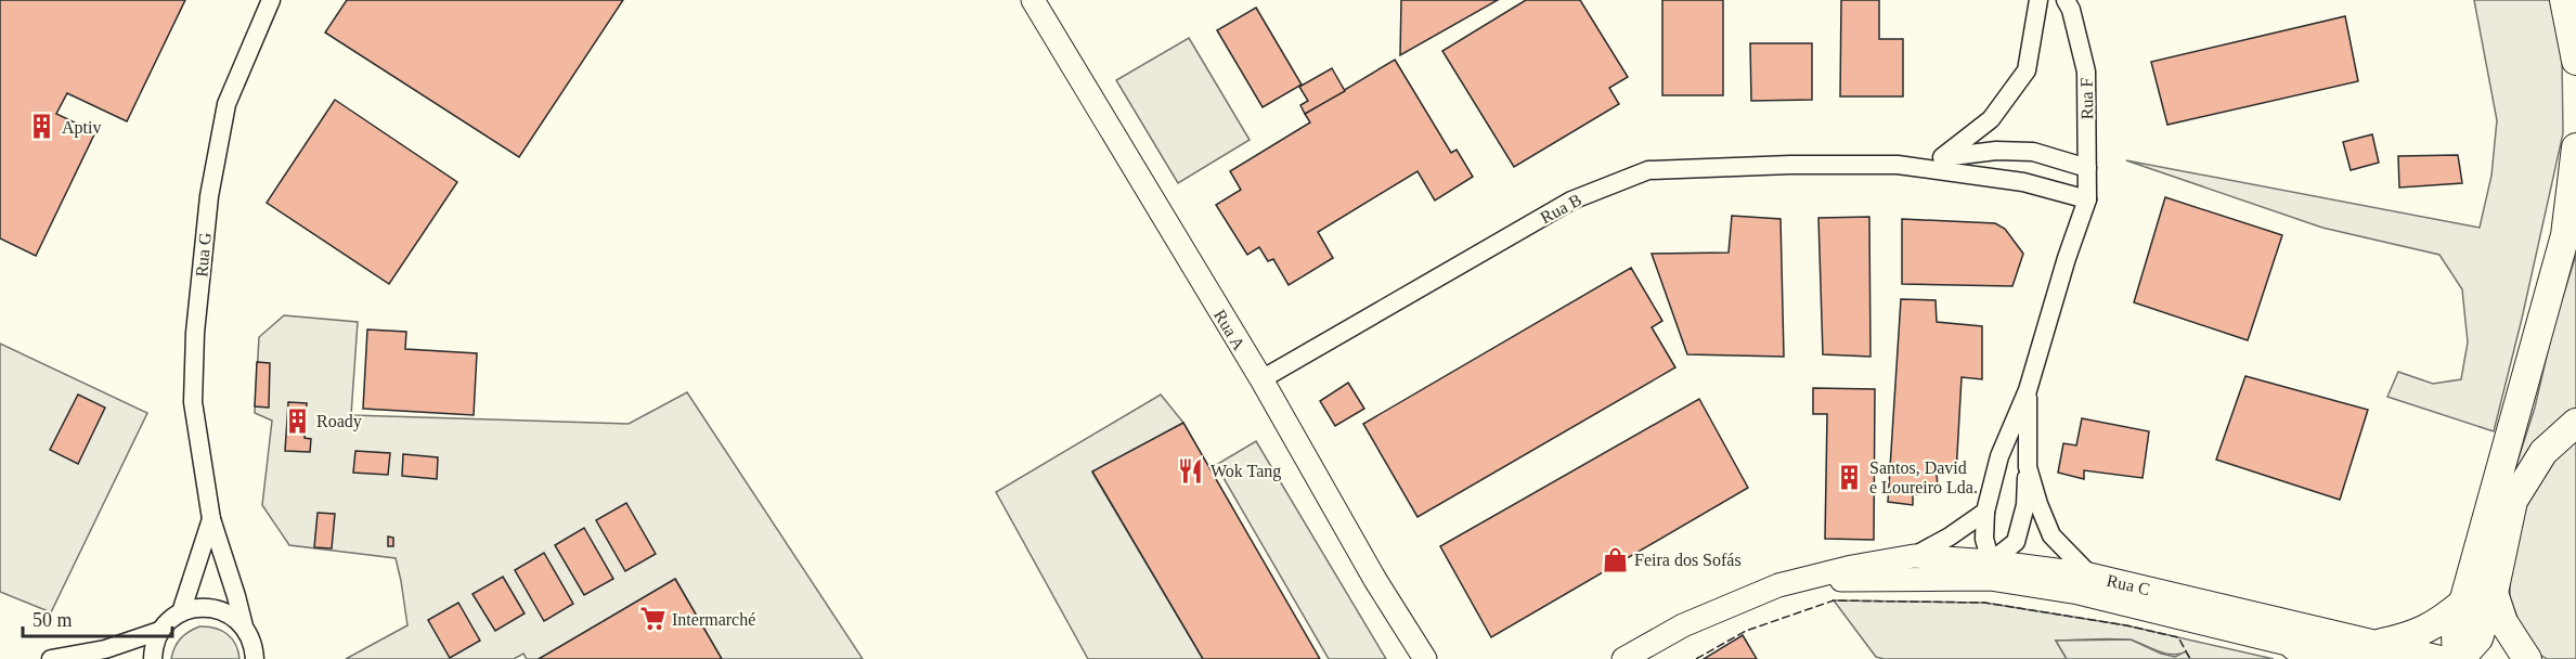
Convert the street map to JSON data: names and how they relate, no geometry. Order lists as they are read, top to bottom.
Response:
{
  "streets": {
    "street": [
      "Rua F",
      "Rua B",
      "Rua G",
      "Rua A",
      "Rua C"
    ]
  },
  "crossings": [
    ["Rua F", "Rua B"],
    ["Rua B", "Rua A"]
  ],
  "places": {
    "building": ["Aptiv", "Roady", "Santos, David e Loureiro Lda."],
    "restaurant": ["Wok Tang"],
    "shop": ["Feira dos Sofás"],
    "supermarket": ["Intermarché"]
  },
  "scale_bar": "50 m"
}
